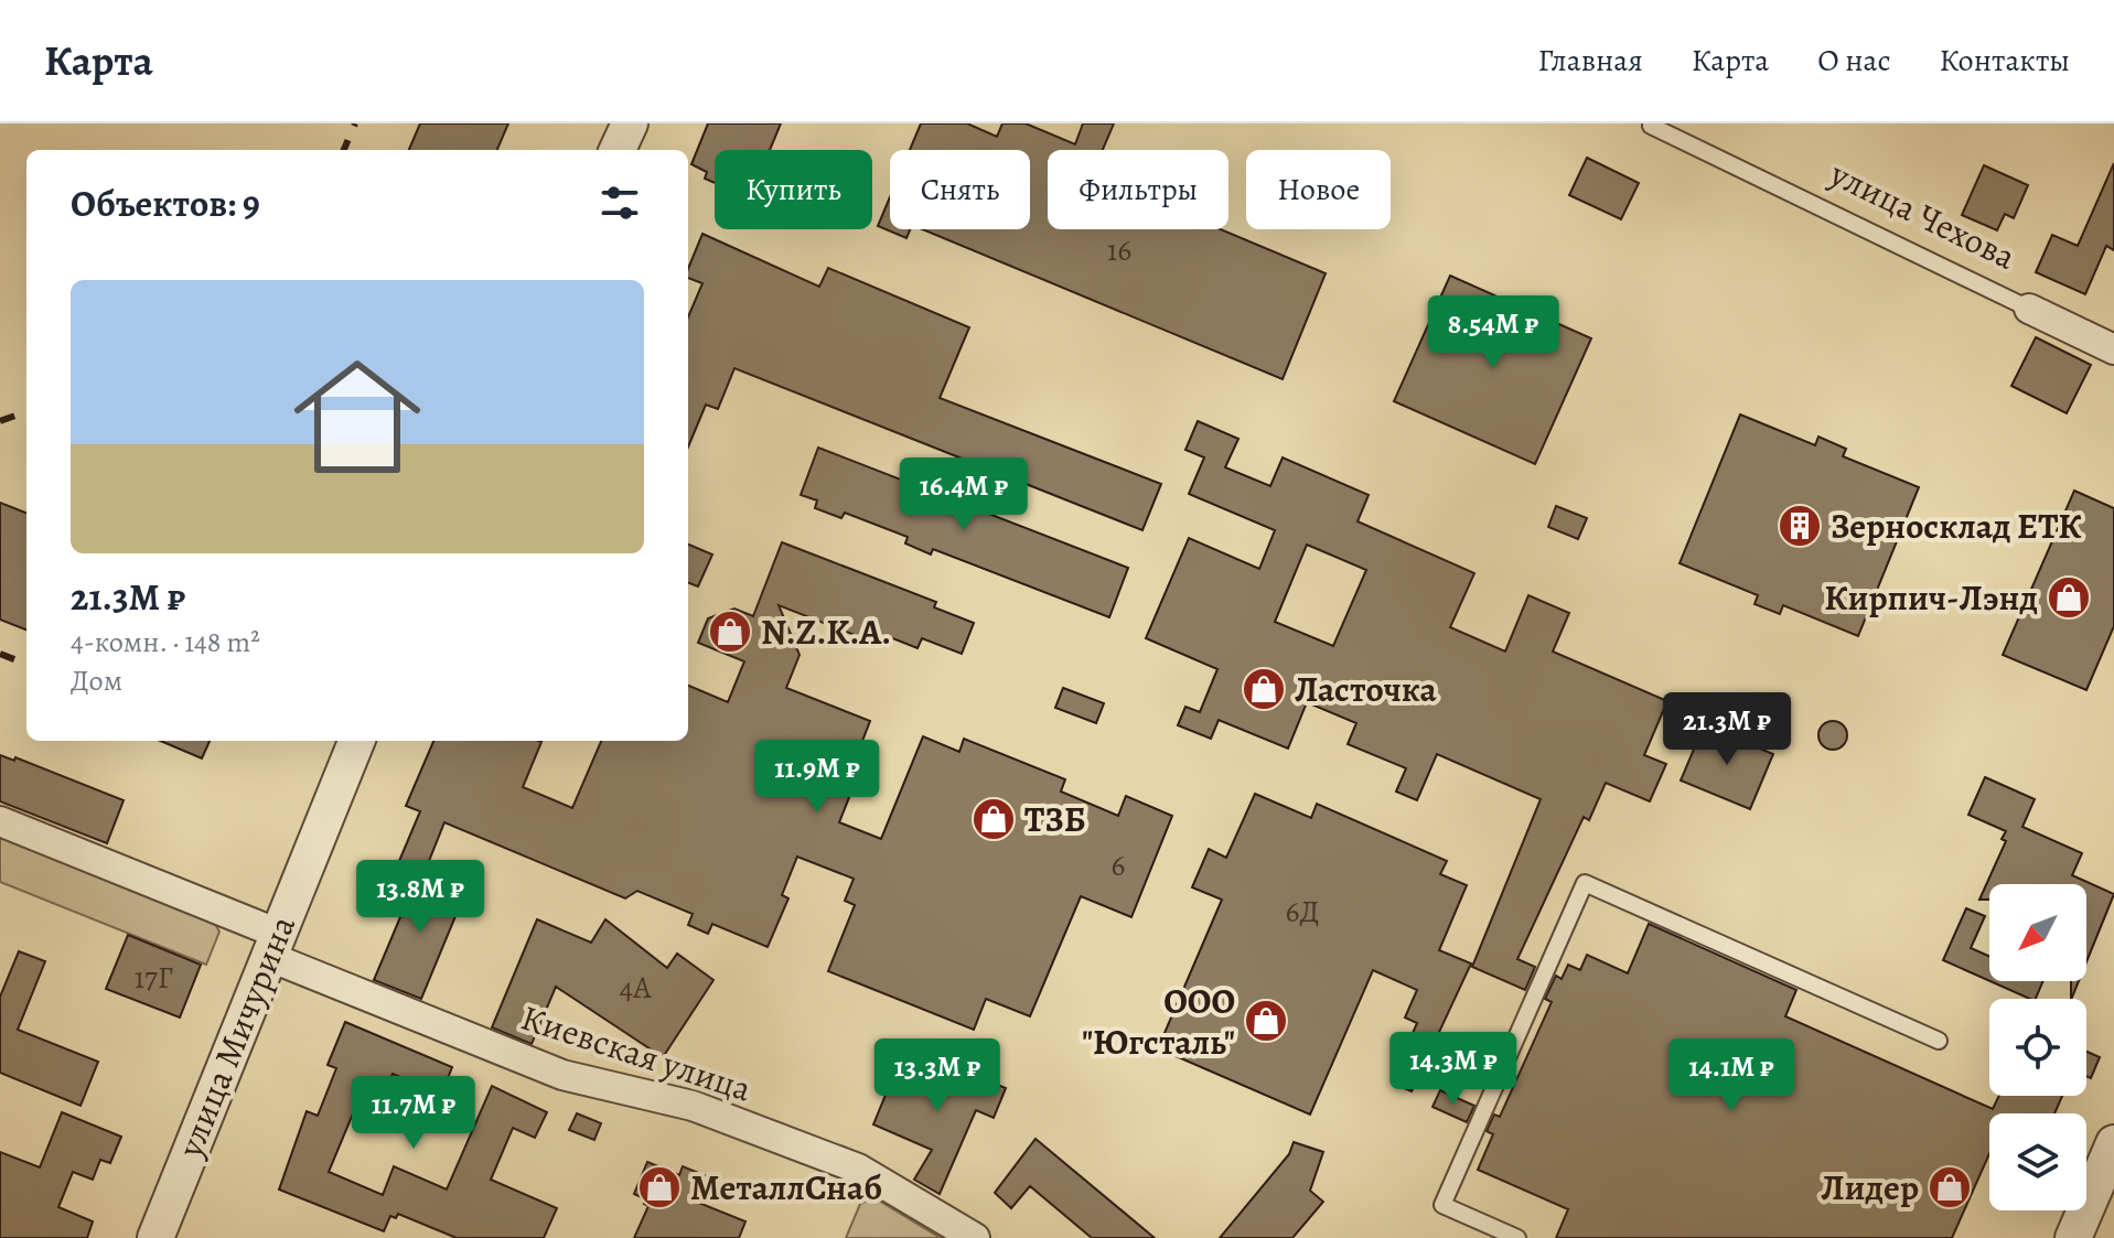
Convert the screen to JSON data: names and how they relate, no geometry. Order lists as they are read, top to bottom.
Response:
{
  "streets": {
    "street": ["улица Чехова", "улица Мичурина", "Киевская улица"]
  },
  "crossings": [
    ["улица Мичурина", "Киевская улица"]
  ],
  "places": {
    "building": ["Зерносклад ЕТК"],
    "shop": [
      "Кирпич-Лэнд",
      "N.Z.K.A.",
      "Ласточка",
      "ТЗБ",
      "ООО \"Югсталь\"",
      "МеталлСнаб",
      "Лидер"
    ]
  },
  "house_numbers": [
    "16",
    "6",
    "6Д",
    "17Г",
    "4А"
  ],
  "north": "bottom left",
  "page": {
    "header": "Карта",
    "nav": [
      "Главная",
      "Карта",
      "О нас",
      "Контакты"
    ],
    "chip": [
      "Купить",
      "Снять",
      "Фильтры",
      "Новое"
    ],
    "heading": "Объектов: 9",
    "list": [
      {
        "name": "21.3M ₽",
        "note": "4-комн. · 148 m² · Дом"
      }
    ],
    "price": [
      "8.54M ₽",
      "16.4M ₽",
      "21.3M ₽",
      "11.9M ₽",
      "13.8M ₽",
      "14.3M ₽",
      "13.3M ₽",
      "14.1M ₽",
      "11.7M ₽"
    ]
  }
}
